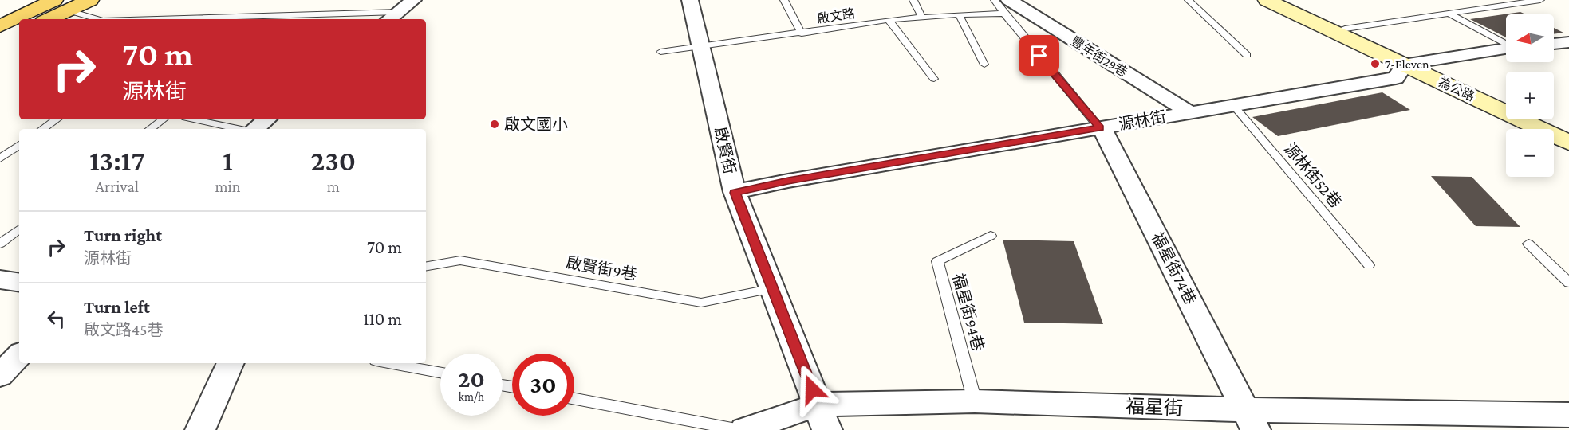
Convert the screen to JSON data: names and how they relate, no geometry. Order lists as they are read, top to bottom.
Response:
{
  "streets": {
    "street": [
      "豐年街29巷",
      "為公路",
      "源林街",
      "啟賢街",
      "福星街74巷",
      "福星街"
    ],
    "lane": [
      "啟文路",
      "源林街52巷",
      "啟賢街9巷",
      "福星街94巷"
    ]
  },
  "crossings": [
    ["啟文路", "豐年街29巷"],
    ["啟文路", "啟賢街"],
    ["豐年街29巷", "源林街"],
    ["為公路", "源林街"],
    ["源林街", "啟賢街"],
    ["源林街", "源林街52巷"],
    ["源林街", "福星街74巷"],
    ["啟賢街", "啟賢街9巷"],
    ["啟賢街", "福星街"],
    ["福星街74巷", "福星街"],
    ["福星街94巷", "福星街"]
  ],
  "places": ["7-Eleven", "啟文國小"],
  "north": "left",
  "page": {
    "map_buttons": ["+", "−"],
    "turn": ["70 m", "源林街"],
    "eta": [
      "13:17",
      "Arrival",
      "1",
      "min",
      "230",
      "m"
    ],
    "list": [
      {
        "name": "Turn right",
        "note": "源林街",
        "value": "70 m"
      },
      {
        "name": "Turn left",
        "note": "啟文路45巷",
        "value": "110 m"
      }
    ],
    "speed": "20 km/h",
    "limit": "30"
  }
}
